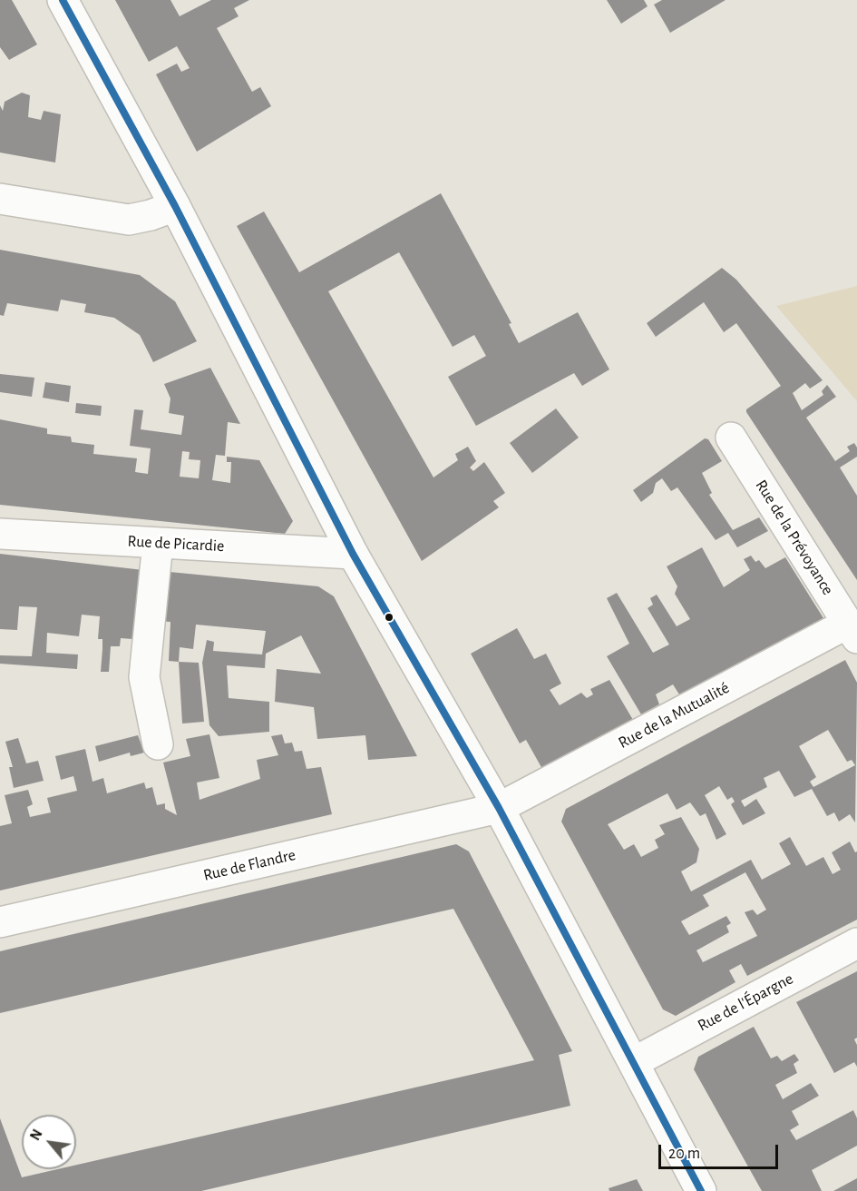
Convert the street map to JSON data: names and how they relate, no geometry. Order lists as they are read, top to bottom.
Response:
{
  "streets": {
    "street": [
      "Rue de la Prévoyance",
      "Rue de Picardie",
      "Rue de la Mutualité",
      "Rue de Flandre",
      "Rue de l'Épargne"
    ]
  },
  "crossings": [
    ["Rue de la Prévoyance", "Rue de la Mutualité"],
    ["Rue de la Mutualité", "Rue de Flandre"]
  ],
  "scale_bar": "20 m",
  "north": "top left"
}
